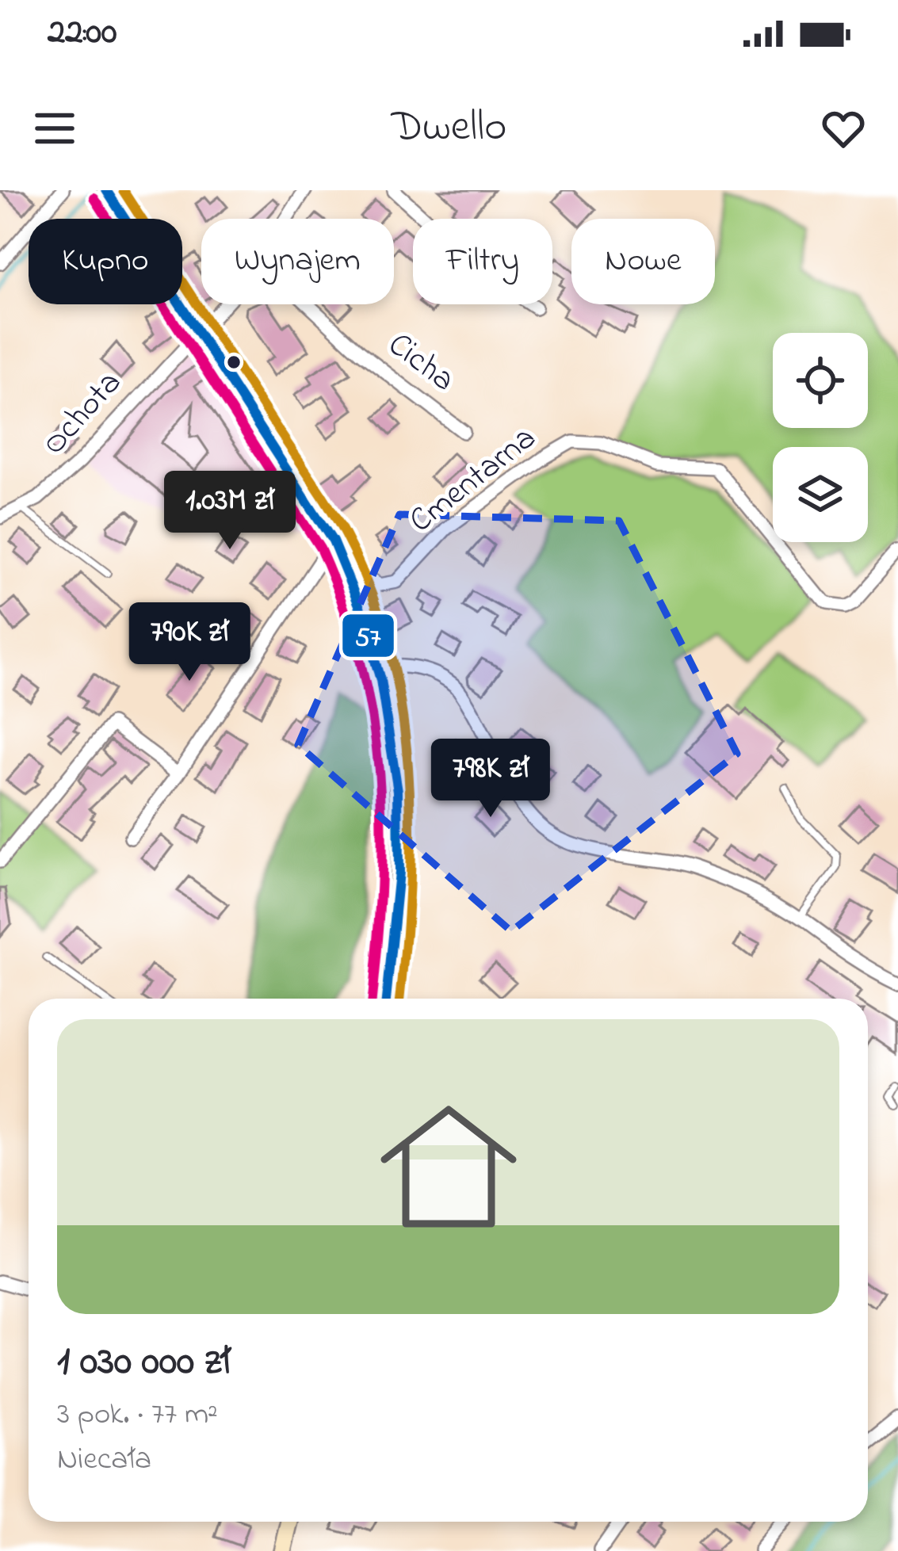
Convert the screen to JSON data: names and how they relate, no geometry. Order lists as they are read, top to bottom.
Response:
{
  "streets": {
    "street": ["Cicha", "Ochota", "Cmentarna"]
  },
  "lines": ["transit line 57"],
  "page": {
    "status": "22:00",
    "header": "Dwello",
    "chip": [
      "Kupno",
      "Wynajem",
      "Filtry",
      "Nowe"
    ],
    "price": ["1.03M zł", "790K zł", "798K zł"],
    "list": [
      {
        "name": "1 030 000 zł",
        "note": "3 pok. · 77 m² · Niecała"
      }
    ]
  }
}
